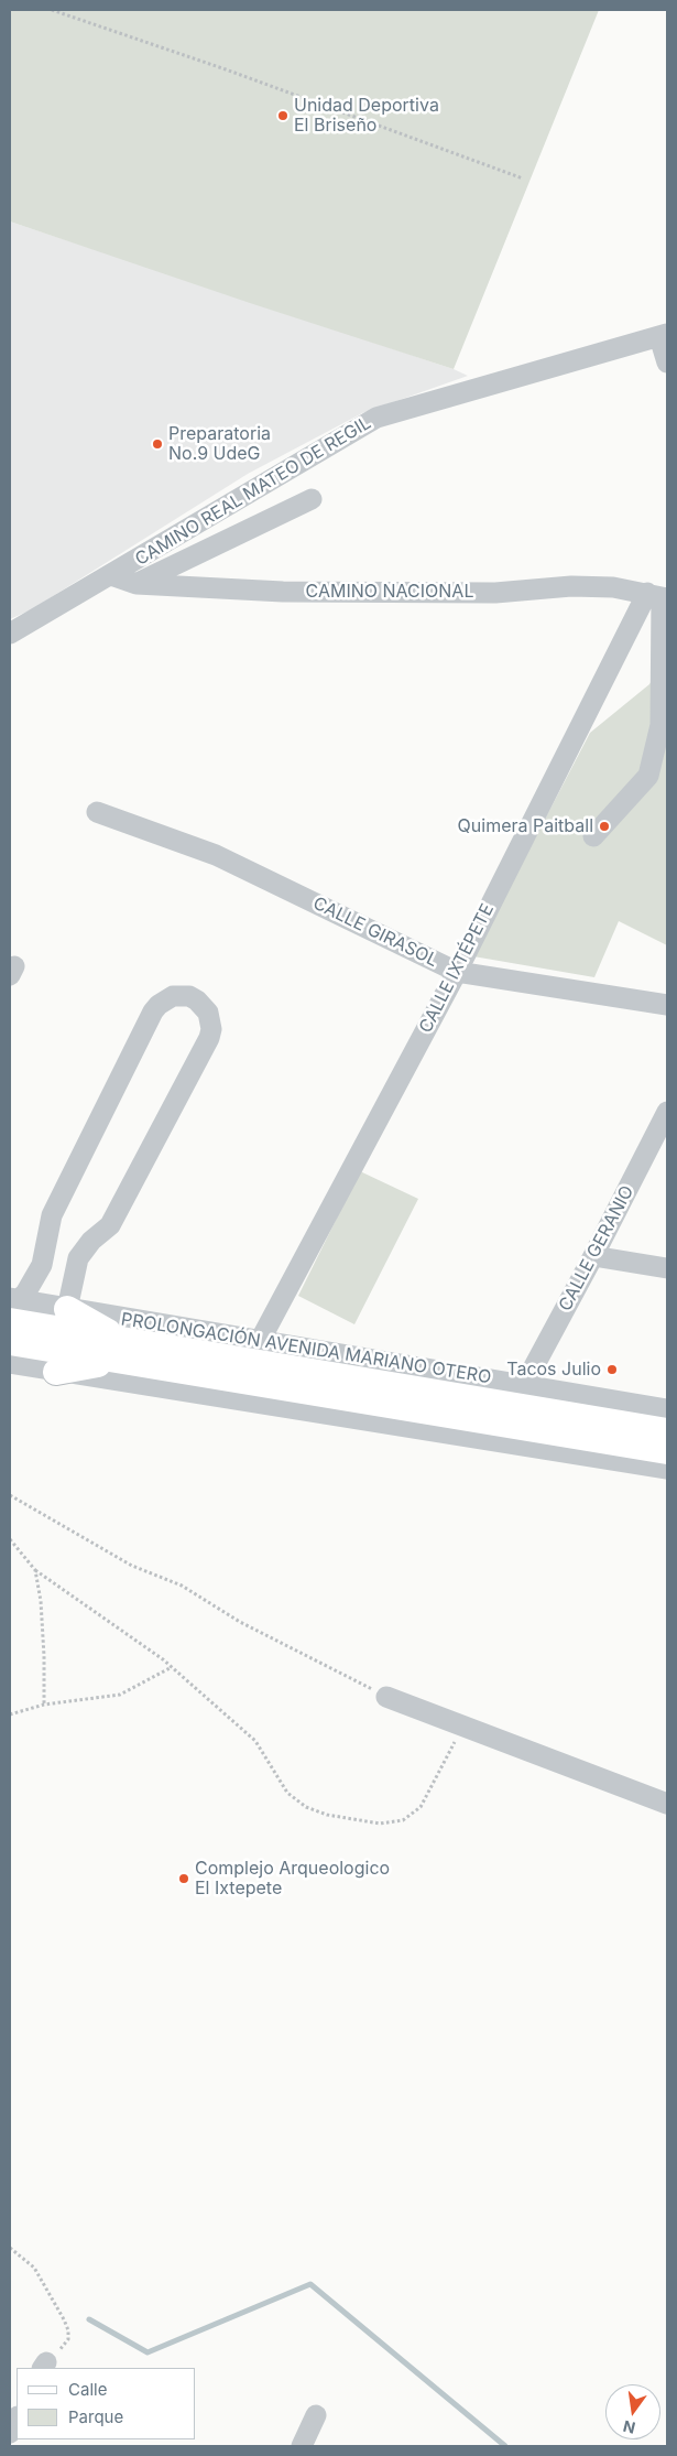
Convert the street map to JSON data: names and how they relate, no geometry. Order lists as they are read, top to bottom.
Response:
{
  "streets": {
    "main road": ["PROLONGACIÓN AVENIDA MARIANO OTERO"],
    "street": [
      "CAMINO REAL MATEO DE REGIL",
      "CAMINO NACIONAL",
      "CALLE GIRASOL",
      "CALLE IXTÉPETE",
      "CALLE GERANIO"
    ]
  },
  "crossings": [
    ["CAMINO REAL MATEO DE REGIL", "CAMINO NACIONAL"],
    ["CAMINO NACIONAL", "CALLE IXTÉPETE"],
    ["CALLE GIRASOL", "CALLE IXTÉPETE"],
    ["CALLE IXTÉPETE", "PROLONGACIÓN AVENIDA MARIANO OTERO"],
    ["CALLE GERANIO", "PROLONGACIÓN AVENIDA MARIANO OTERO"]
  ],
  "places": [
    "Unidad Deportiva El Briseño",
    "Preparatoria No.9 UdeG",
    "Quimera Paitball",
    "Tacos Julio",
    "Complejo Arqueologico El Ixtepete"
  ],
  "legend": ["Calle", "Parque"],
  "north": "bottom"
}
